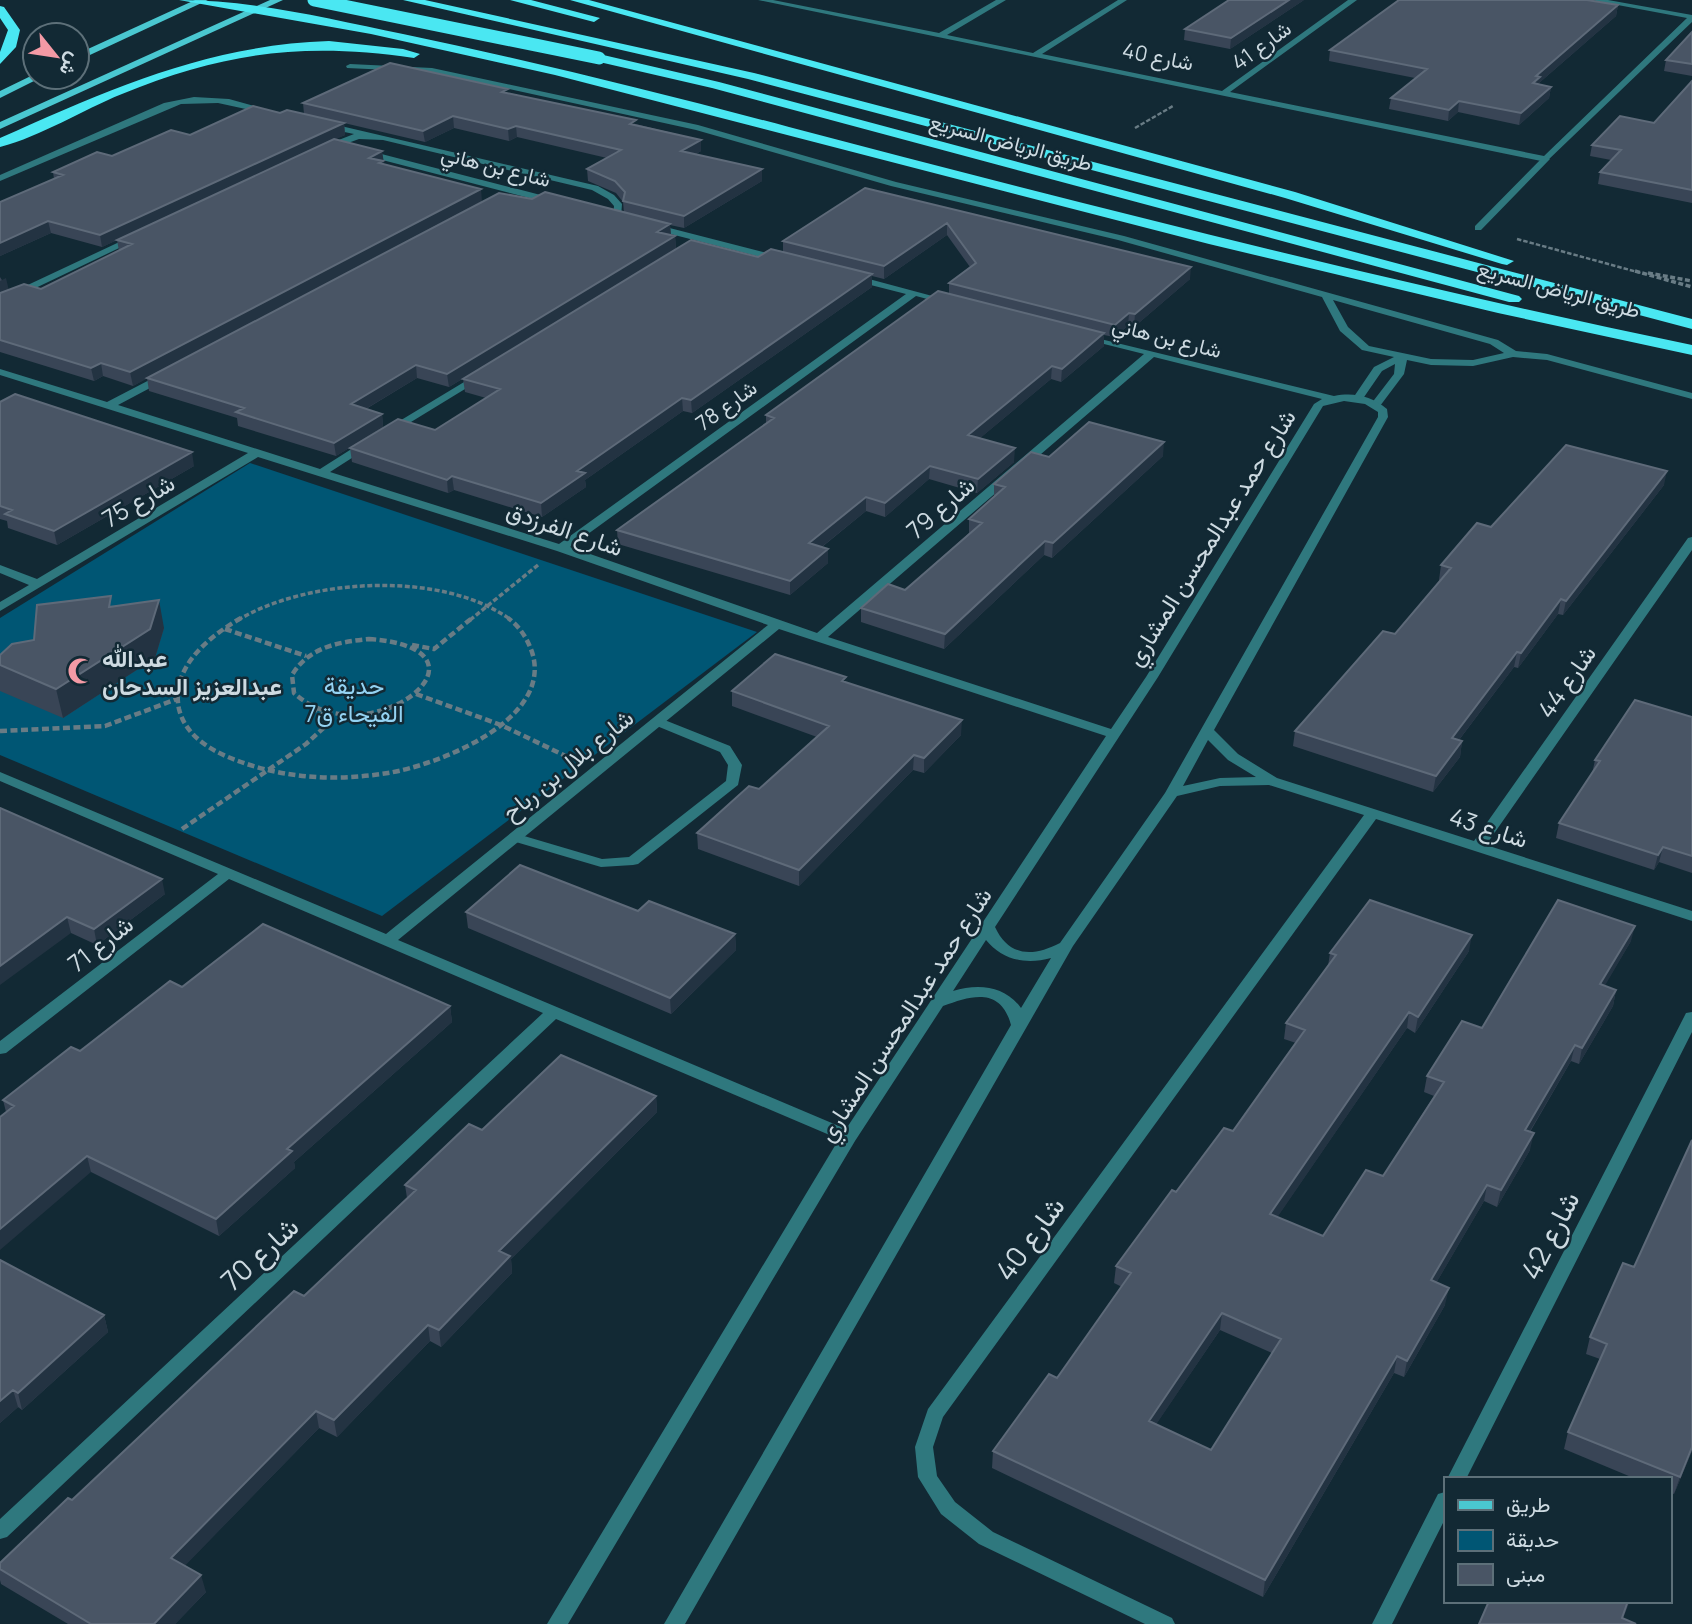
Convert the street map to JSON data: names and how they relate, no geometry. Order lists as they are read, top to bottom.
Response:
{
  "streets": {
    "highway": ["طريق الرياض السريع"],
    "street": [
      "شارع 41",
      "شارع 40",
      "شارع بن هاني",
      "شارع 78",
      "شارع 75",
      "شارع 79",
      "شارع الفرزدق",
      "شارع حمد عبدالمحسن المشاري",
      "شارع 44",
      "شارع بلال بن رباح",
      "شارع 43",
      "شارع 71",
      "شارع 42",
      "شارع 70"
    ]
  },
  "crossings": [
    ["شارع 41", "شارع 40"],
    ["شارع 40", "شارع 43"],
    ["شارع بن هاني", "شارع 79"],
    ["شارع بن هاني", "شارع حمد عبدالمحسن المشاري"],
    ["شارع 78", "شارع الفرزدق"],
    ["شارع 75", "شارع الفرزدق"],
    ["شارع 79", "شارع الفرزدق"],
    ["شارع الفرزدق", "شارع حمد عبدالمحسن المشاري"],
    ["شارع الفرزدق", "شارع بلال بن رباح"],
    ["شارع 44", "شارع 43"]
  ],
  "parks": ["حديقة الفيحاء ق7"],
  "places": {
    "mosque": ["عبدالله عبدالعزيز السدحان"]
  },
  "legend": ["طريق", "حديقة", "مبنى"],
  "north": "bottom right"
}
